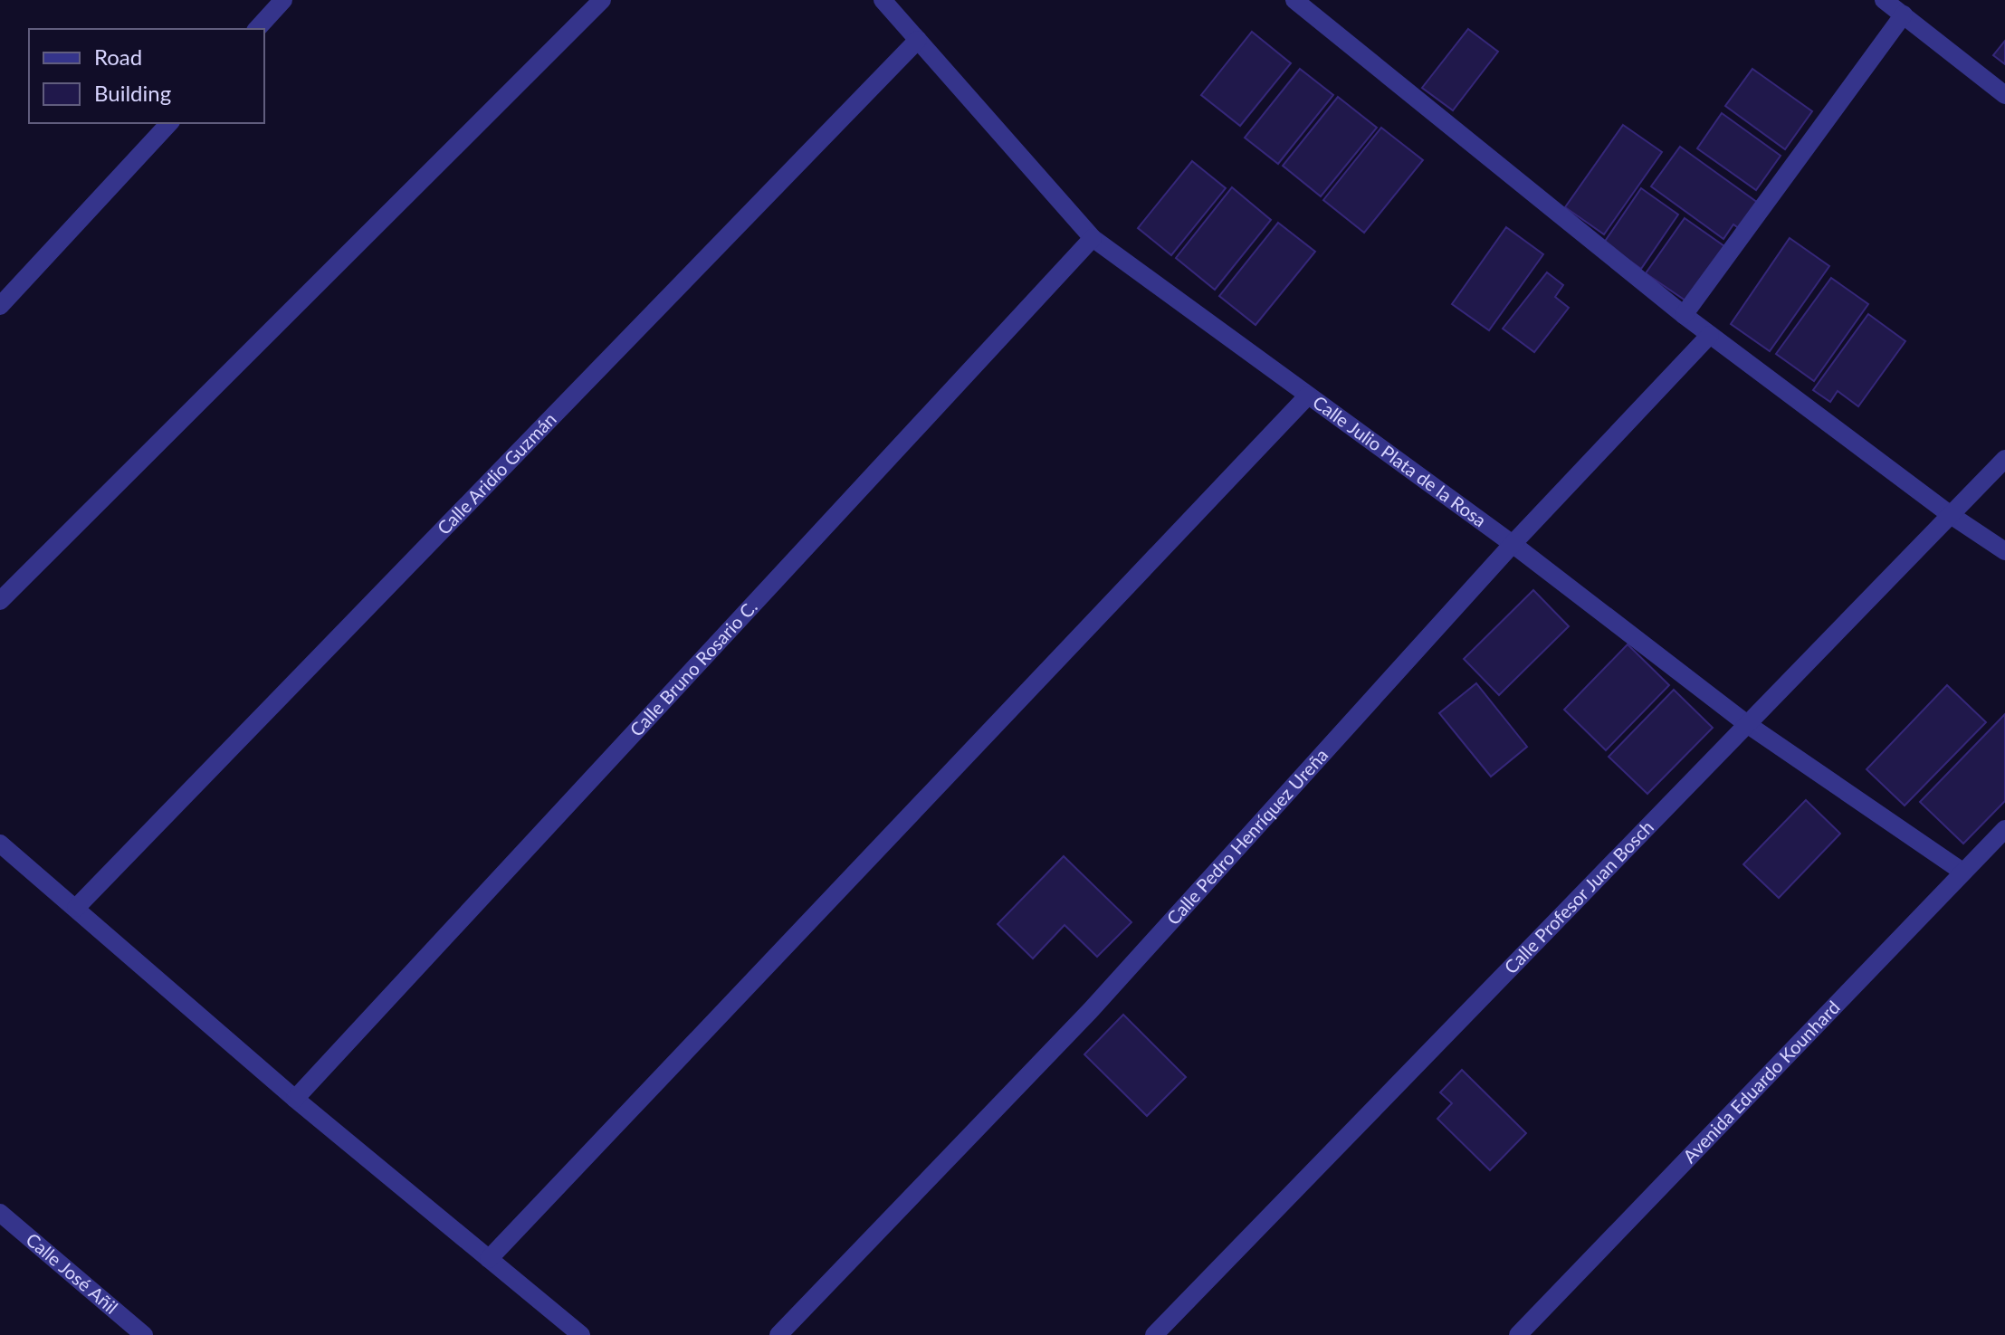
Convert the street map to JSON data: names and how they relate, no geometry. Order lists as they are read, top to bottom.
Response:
{
  "streets": {
    "street": [
      "Calle Julio Plata de la Rosa",
      "Calle Aridio Guzmán",
      "Calle Bruno Rosario C.",
      "Calle Pedro Henríquez Ureña",
      "Calle Profesor Juan Bosch",
      "Avenida Eduardo Kounhard",
      "Calle José Añil"
    ]
  },
  "crossings": [
    ["Calle Julio Plata de la Rosa", "Calle Aridio Guzmán"],
    ["Calle Julio Plata de la Rosa", "Calle Bruno Rosario C."],
    ["Calle Julio Plata de la Rosa", "Calle Pedro Henríquez Ureña"],
    ["Calle Julio Plata de la Rosa", "Calle Profesor Juan Bosch"],
    ["Calle Julio Plata de la Rosa", "Avenida Eduardo Kounhard"]
  ],
  "legend": ["Road", "Building"]
}
